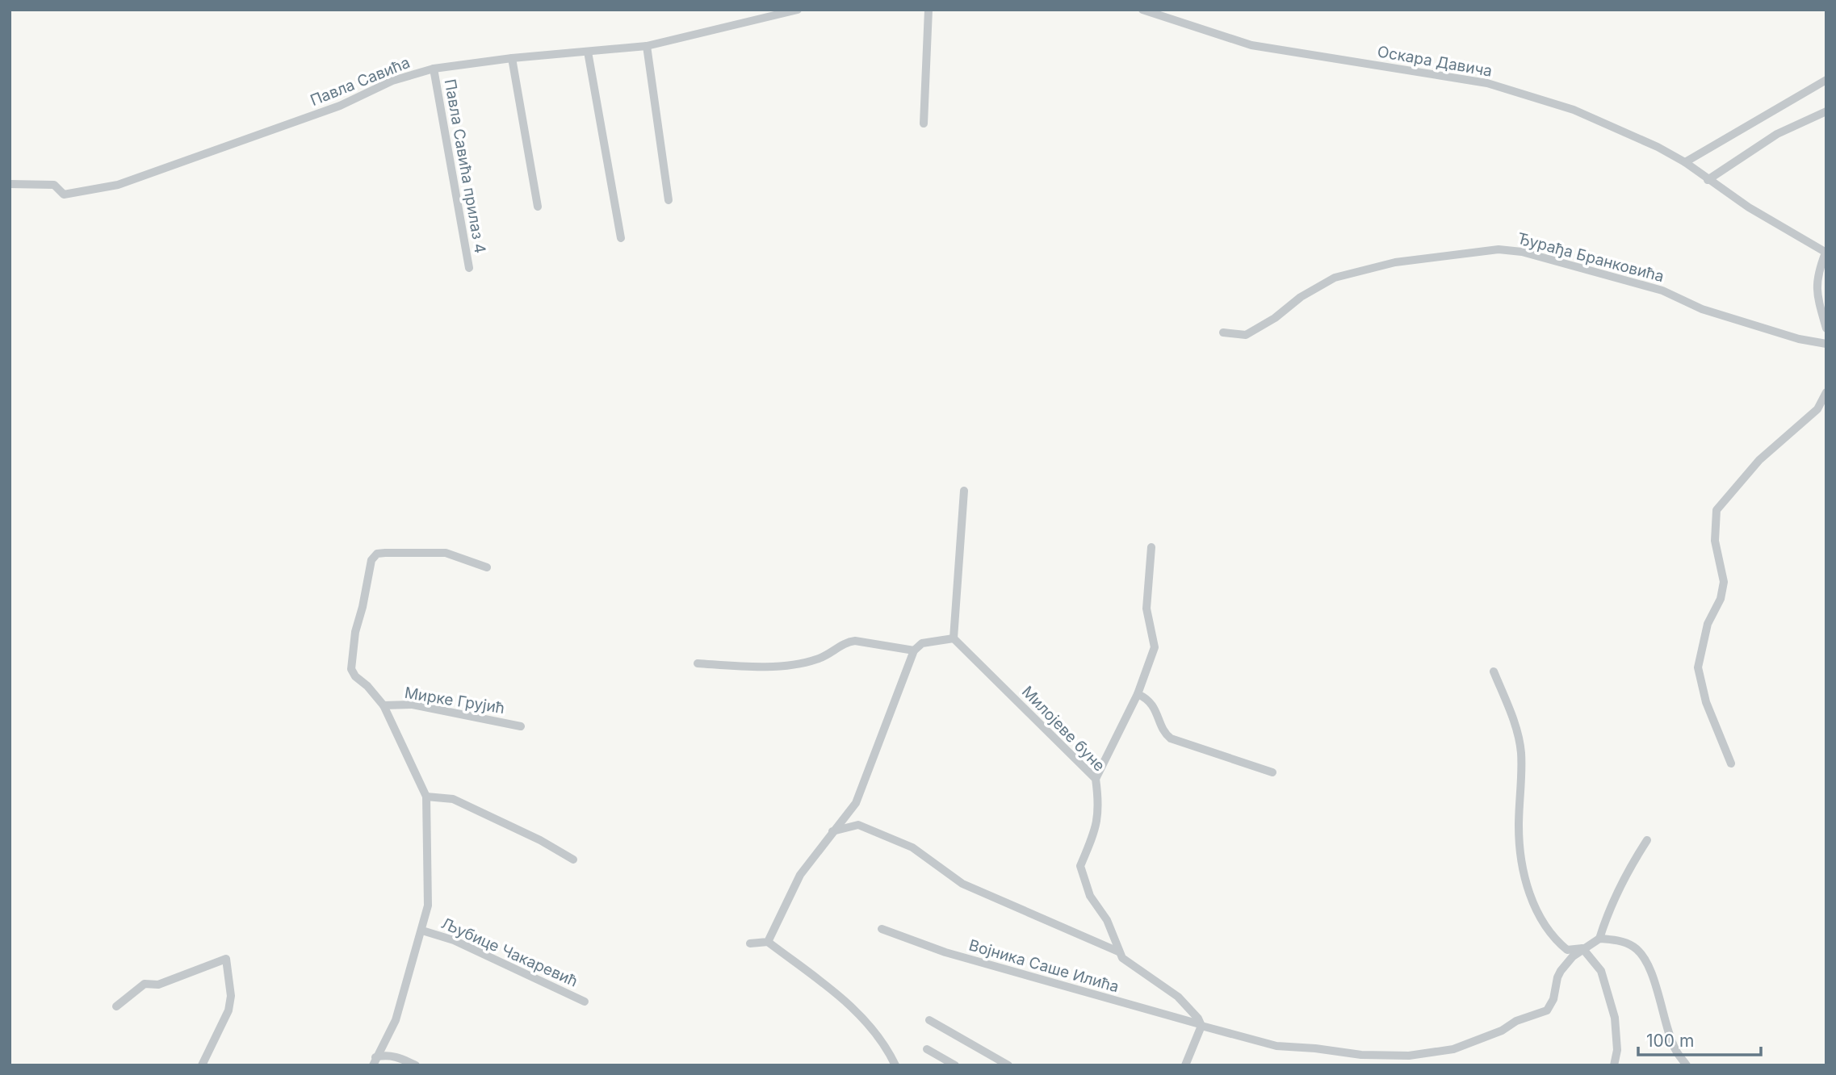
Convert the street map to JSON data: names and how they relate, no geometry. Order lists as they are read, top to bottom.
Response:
{
  "streets": {
    "street": [
      "Оскара Давича",
      "Павла Савића",
      "Павла Савића прилаз 4",
      "Ђурађа Бранковића",
      "Мирке Грујић",
      "Милојеве буне",
      "Љубице Чакаревић",
      "Војника Саше Илића"
    ]
  },
  "crossings": [
    ["Павла Савића", "Павла Савића прилаз 4"],
    ["Милојеве буне", "Војника Саше Илића"]
  ],
  "scale_bar": "100 m"
}
